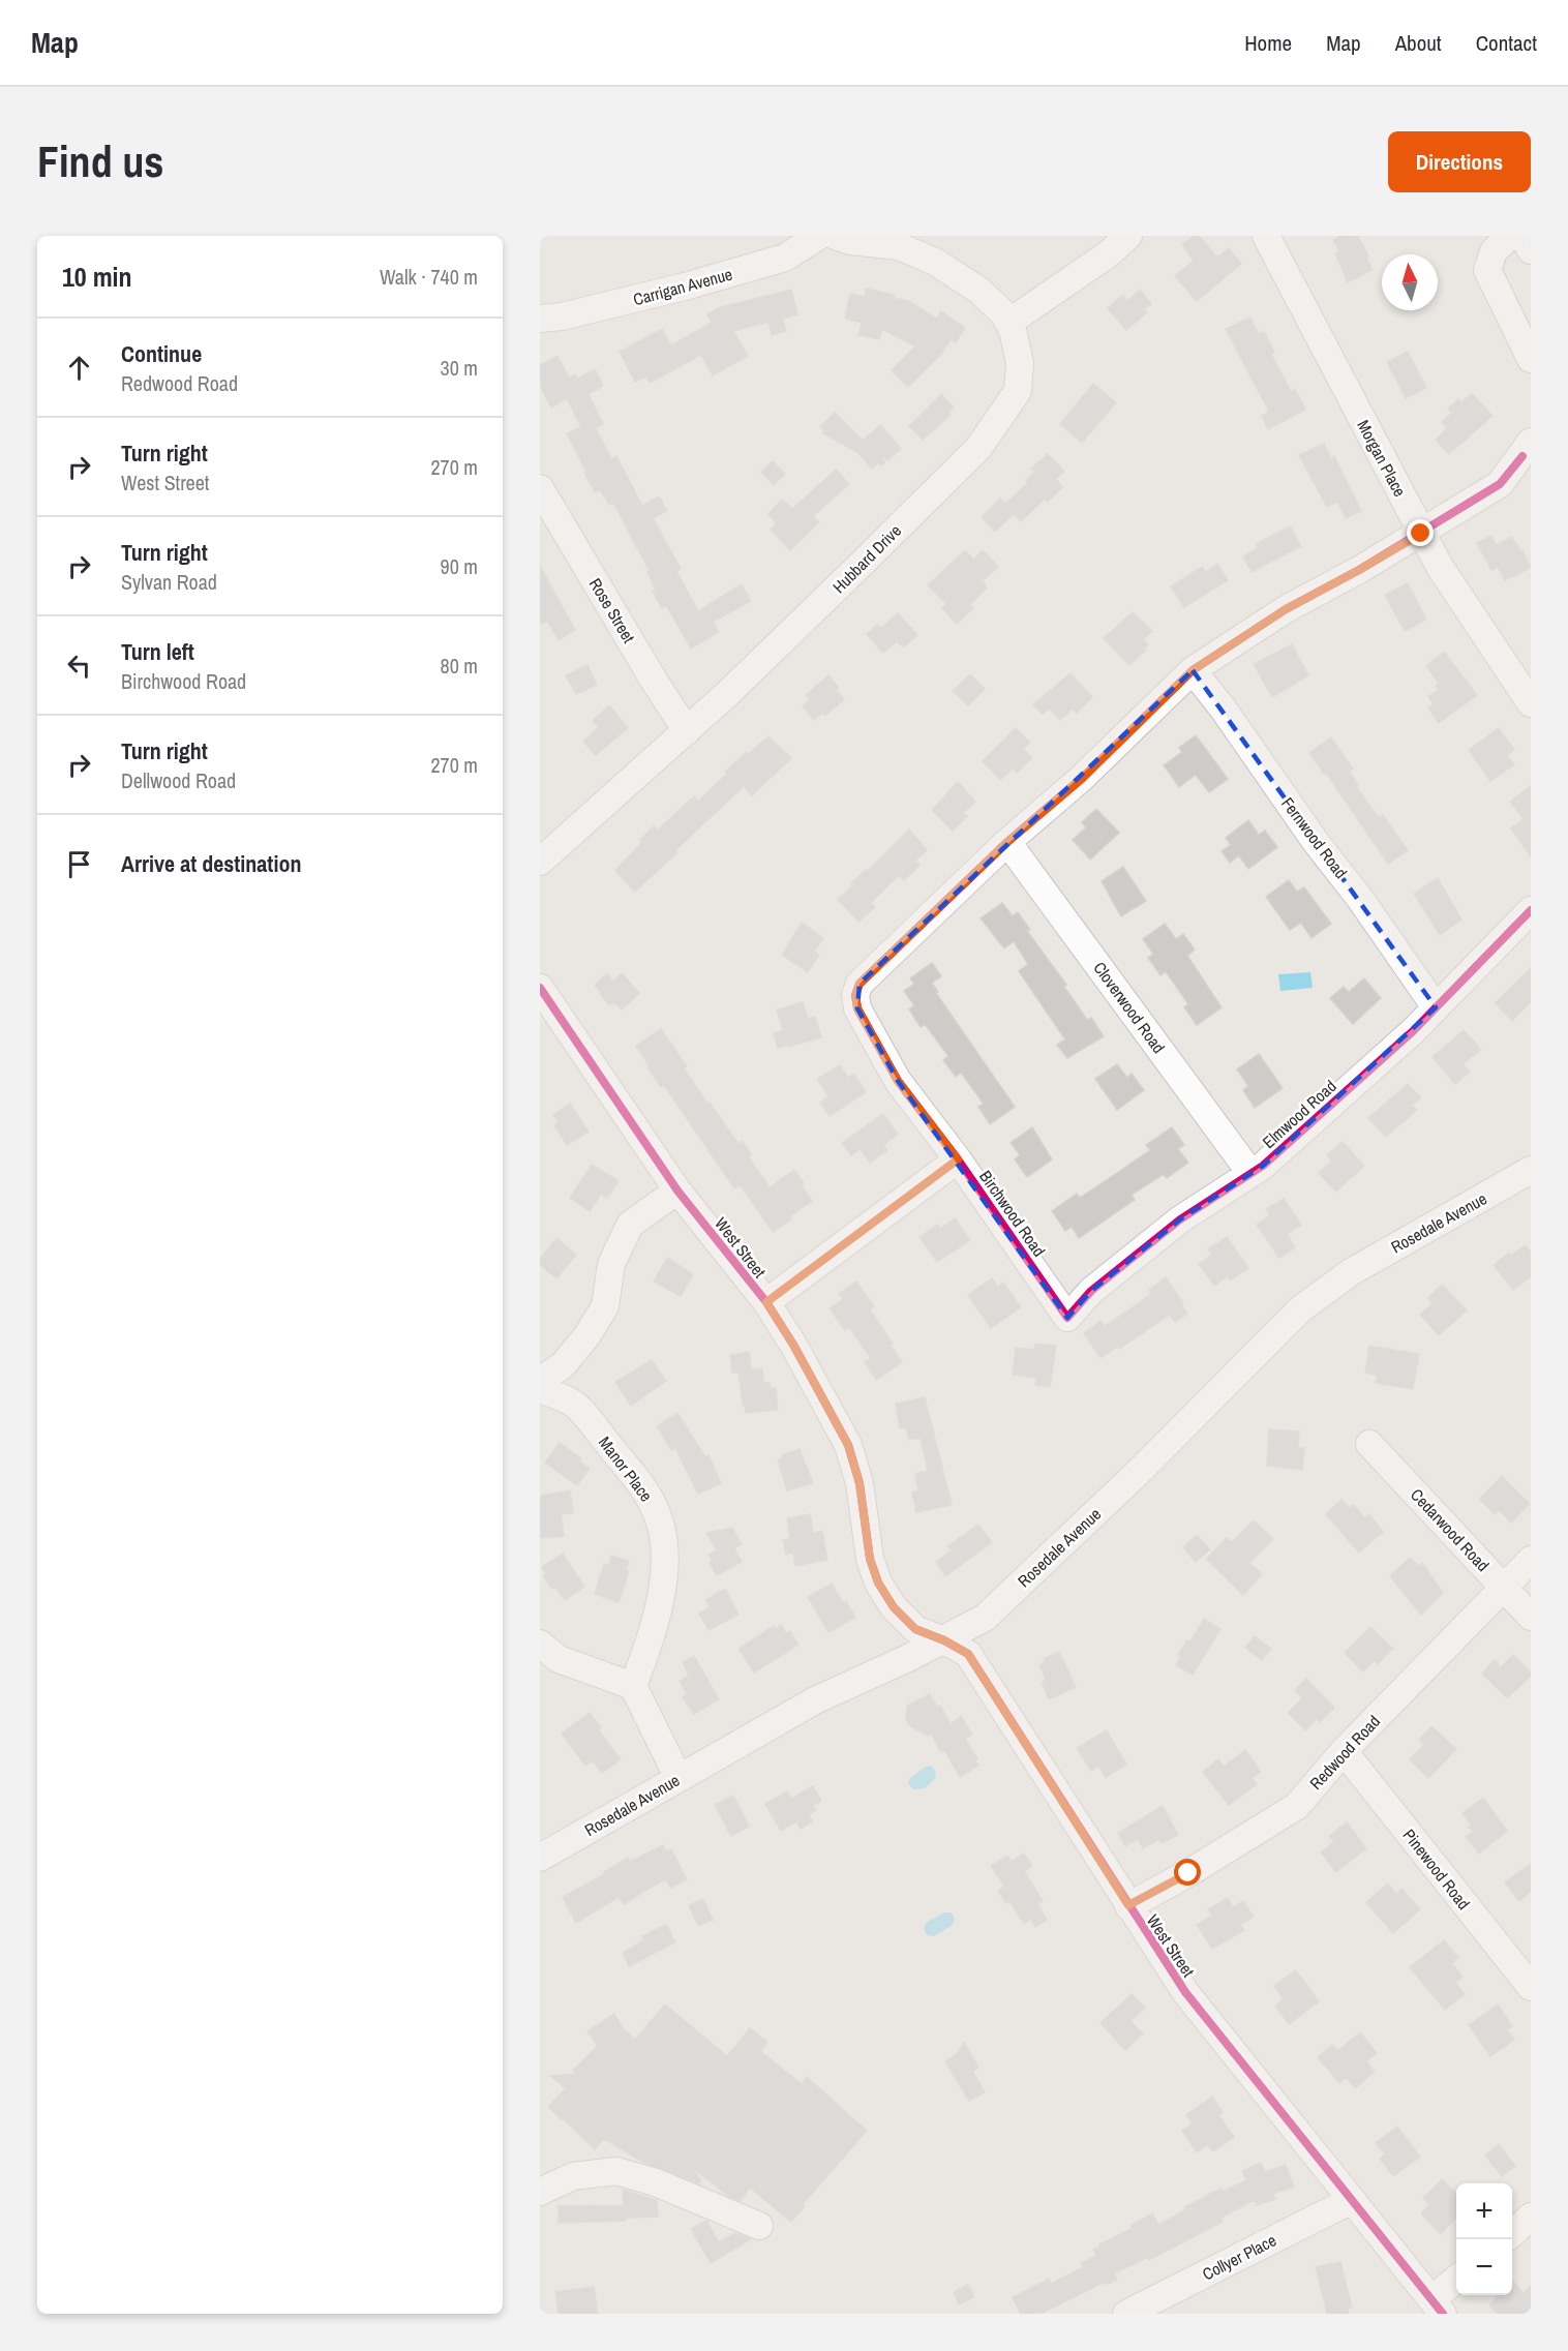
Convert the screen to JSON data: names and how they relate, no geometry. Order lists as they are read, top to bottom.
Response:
{
  "streets": {
    "street": [
      "Carrigan Avenue",
      "Morgan Place",
      "Hubbard Drive",
      "Rose Street",
      "Fernwood Road",
      "Cloverwood Road",
      "Elmwood Road",
      "Birchwood Road",
      "Rosedale Avenue",
      "West Street",
      "Manor Place",
      "Cedarwood Road",
      "Redwood Road",
      "Pinewood Road",
      "Collyer Place"
    ]
  },
  "crossings": [
    ["Hubbard Drive", "Rose Street"],
    ["Fernwood Road", "Elmwood Road"],
    ["Cloverwood Road", "Elmwood Road"],
    ["Cloverwood Road", "Birchwood Road"],
    ["Elmwood Road", "Birchwood Road"],
    ["Rosedale Avenue", "West Street"],
    ["West Street", "Redwood Road"],
    ["West Street", "Collyer Place"],
    ["Cedarwood Road", "Redwood Road"],
    ["Redwood Road", "Pinewood Road"]
  ],
  "north": "top",
  "page": {
    "header": "Map",
    "nav": [
      "Home",
      "Map",
      "About",
      "Contact"
    ],
    "buttons": "Directions",
    "title": "Find us",
    "heading": ["10 min", "Walk · 740 m"],
    "list": [
      ["Continue", "Redwood Road", "30 m"],
      ["Turn right", "West Street", "270 m"],
      ["Turn right", "Sylvan Road", "90 m"],
      ["Turn left", "Birchwood Road", "80 m"],
      ["Turn right", "Dellwood Road", "270 m"],
      "Arrive at destination"
    ],
    "map_buttons": ["+", "−"]
  }
}
